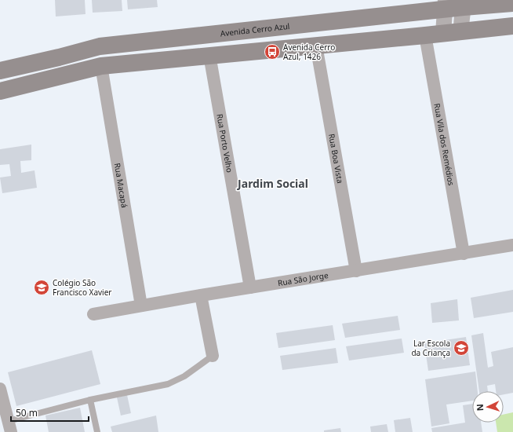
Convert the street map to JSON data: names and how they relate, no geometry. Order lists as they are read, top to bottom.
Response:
{
  "streets": {
    "main road": ["Avenida Cerro Azul"],
    "street": [
      "Rua Porto Velho",
      "Rua Vila dos Remédios",
      "Rua Boa Vista",
      "Rua Macapá",
      "Rua São Jorge"
    ]
  },
  "crossings": [
    ["Rua Porto Velho", "Rua São Jorge"],
    ["Rua Vila dos Remédios", "Rua São Jorge"],
    ["Rua Boa Vista", "Rua São Jorge"],
    ["Rua Macapá", "Rua São Jorge"]
  ],
  "districts": ["Jardim Social"],
  "places": {
    "bus stop": ["Avenida Cerro Azul, 1426"],
    "school or university": ["Colégio São Francisco Xavier", "Lar Escola da Criança"]
  },
  "scale_bar": "50 m",
  "north": "left"
}
